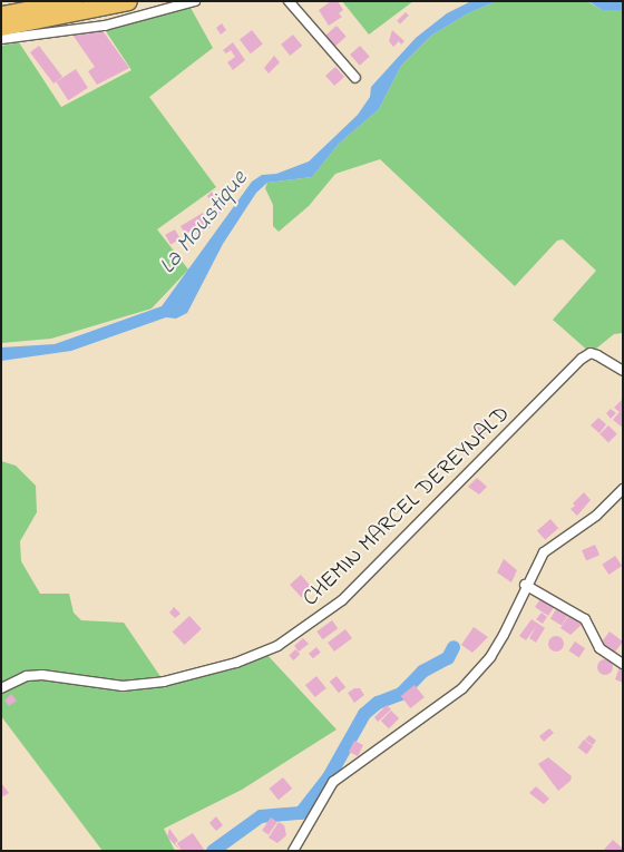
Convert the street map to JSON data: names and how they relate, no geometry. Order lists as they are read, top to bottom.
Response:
{
  "streets": {
    "street": ["CHEMIN MARCEL DEREYNALD"]
  },
  "water": ["La Moustique"]
}
